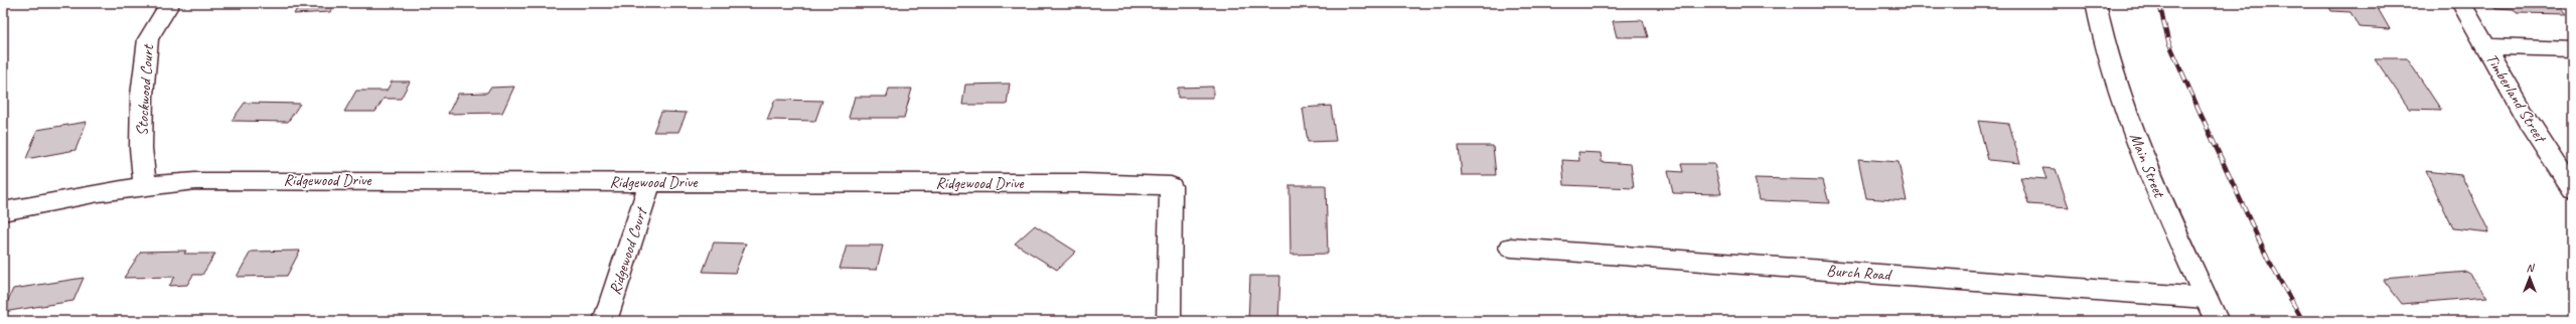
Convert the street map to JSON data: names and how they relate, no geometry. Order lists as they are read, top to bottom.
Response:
{
  "streets": {
    "street": [
      "Stockwood Court",
      "Timberland Street",
      "Main Street",
      "Ridgewood Drive",
      "Ridgewood Court",
      "Burch Road"
    ]
  },
  "crossings": [
    ["Stockwood Court", "Ridgewood Drive"],
    ["Main Street", "Burch Road"],
    ["Ridgewood Drive", "Ridgewood Court"]
  ],
  "north": "top"
}
